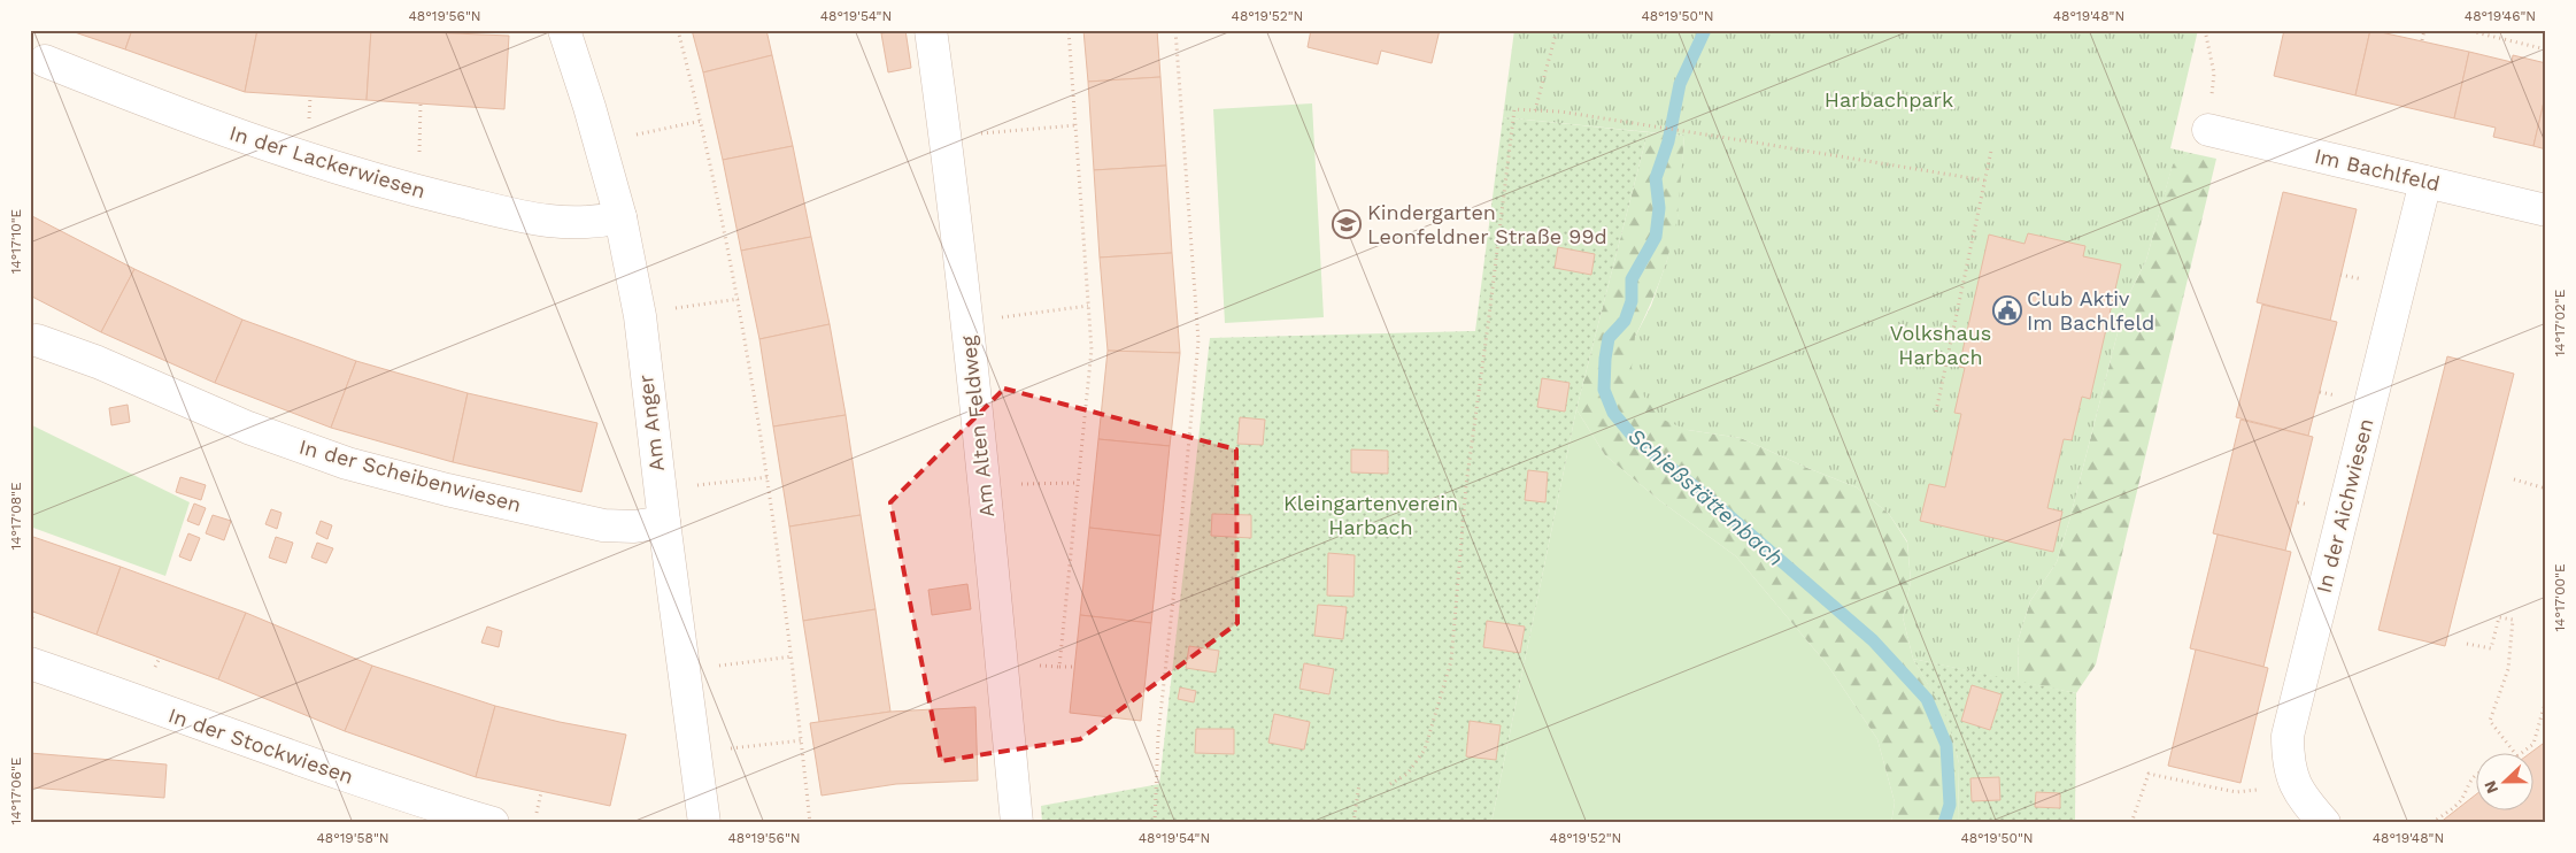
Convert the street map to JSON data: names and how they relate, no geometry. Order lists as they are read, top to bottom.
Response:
{
  "streets": {
    "street": [
      "In der Lackerwiesen",
      "Im Bachlfeld",
      "Am Anger",
      "Am Alten Feldweg",
      "In der Scheibenwiesen",
      "In der Aichwiesen",
      "In der Stockwiesen"
    ]
  },
  "crossings": [
    ["In der Lackerwiesen", "Am Anger"],
    ["Im Bachlfeld", "In der Aichwiesen"],
    ["Am Anger", "In der Scheibenwiesen"]
  ],
  "water": ["Schießstättenbach"],
  "parks": ["Harbachpark", "Volkshaus Harbach", "Kleingartenverein Harbach"],
  "places": {
    "school or university": ["Kindergarten Leonfeldner Straße 99d"],
    "public building": ["Club Aktiv Im Bachlfeld"]
  },
  "north": "left",
  "coordinates": [
    "48°19'56\"N",
    "48°19'54\"N",
    "48°19'52\"N",
    "48°19'50\"N",
    "48°19'48\"N",
    "48°19'46\"N",
    "14°17'10\"E",
    "14°17'02\"E",
    "14°17'08\"E",
    "14°17'00\"E",
    "14°17'06\"E",
    "48°19'58\"N"
  ]
}
